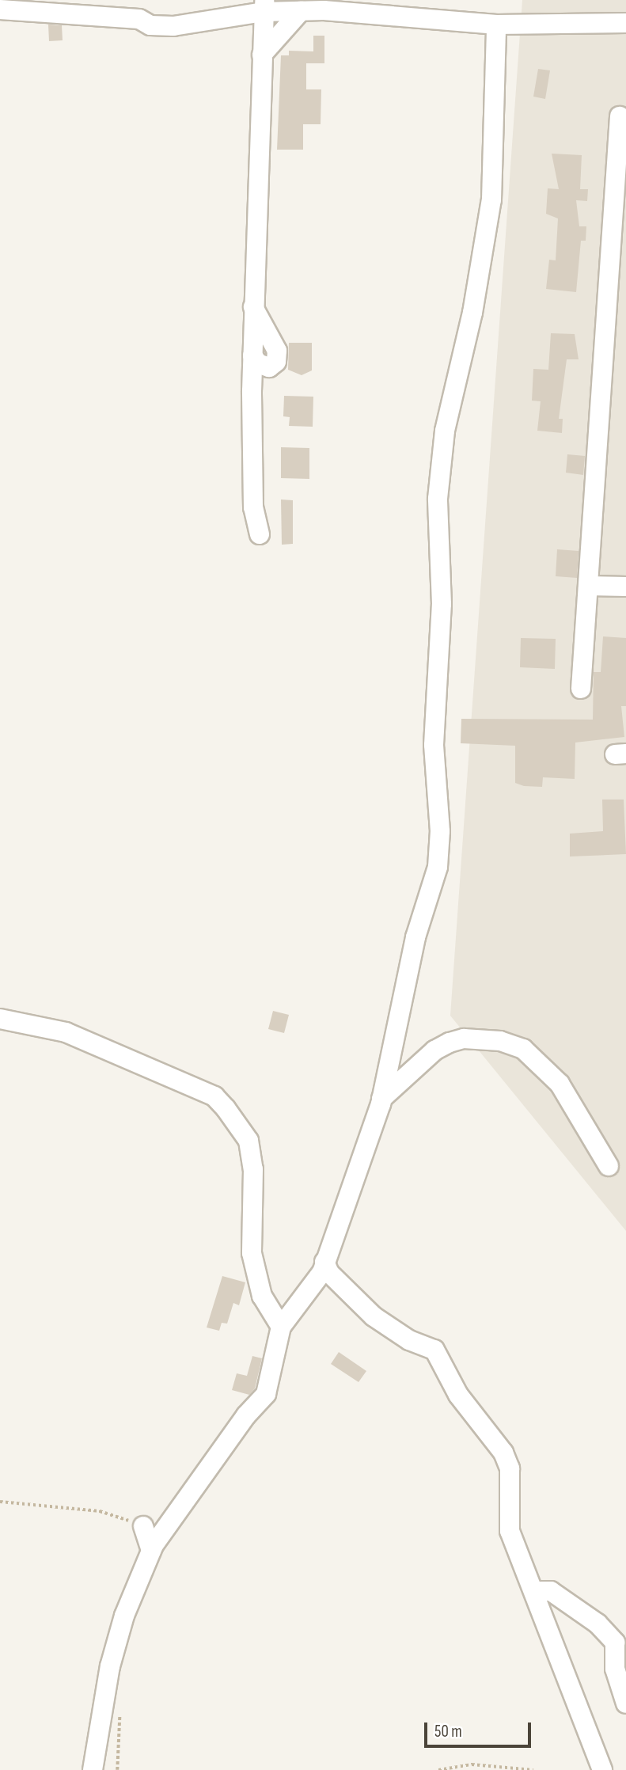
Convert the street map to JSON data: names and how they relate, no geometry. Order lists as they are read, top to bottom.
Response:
{
  "scale_bar": "50 m"
}
